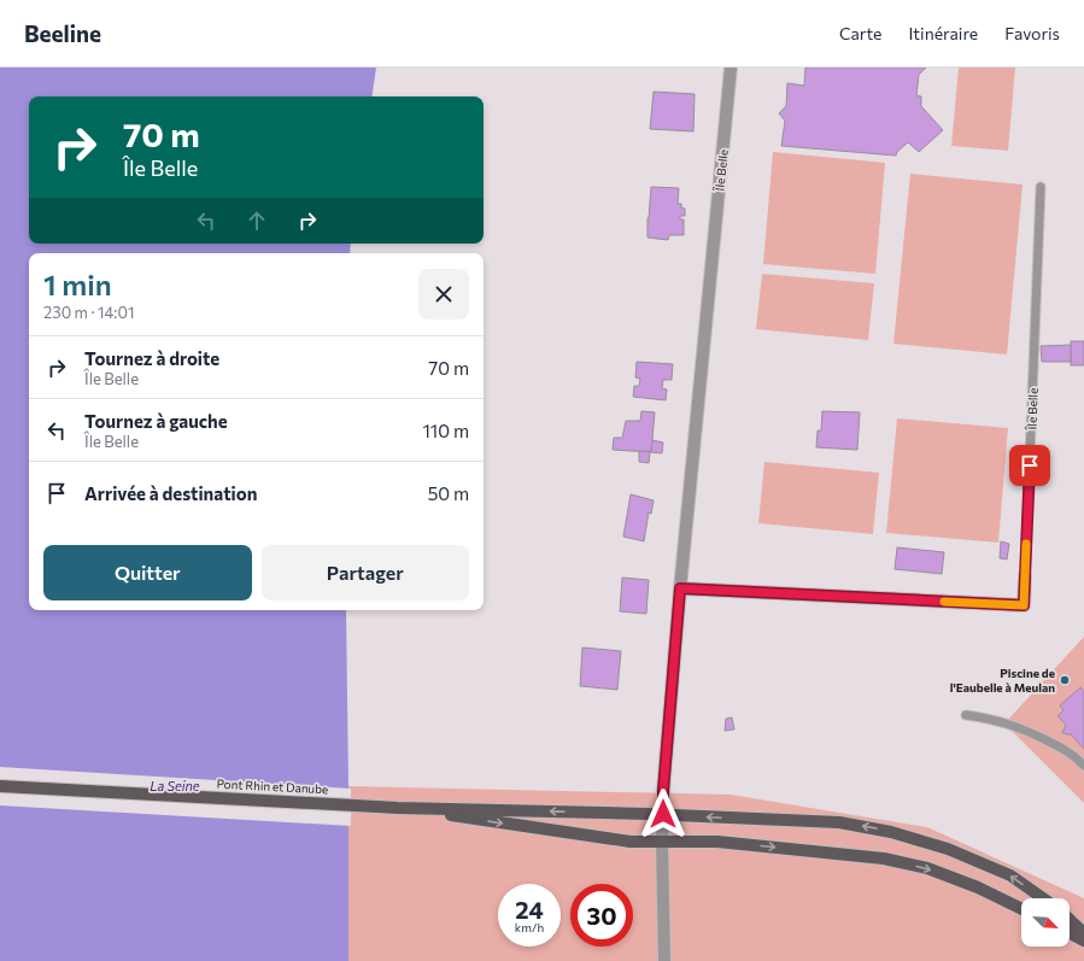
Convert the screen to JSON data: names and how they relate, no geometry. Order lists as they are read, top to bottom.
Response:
{
  "streets": {
    "main road": ["Pont Rhin et Danube"],
    "street": ["Île Belle"]
  },
  "water": ["La Seine"],
  "places": ["Piscine de l'Eaubelle à Meulan"],
  "north": "bottom right",
  "page": {
    "header": "Beeline",
    "nav": ["Carte", "Itinéraire", "Favoris"],
    "turn": ["70 m", "Île Belle"],
    "heading": ["1 min", "230 m · 14:01"],
    "list": [
      {
        "name": "Tournez à droite",
        "note": "Île Belle",
        "value": "70 m"
      },
      {
        "name": "Tournez à gauche",
        "note": "Île Belle",
        "value": "110 m"
      },
      {
        "name": "Arrivée à destination",
        "value": "50 m"
      }
    ],
    "buttons": ["Quitter", "Partager"],
    "speed": "24 km/h",
    "limit": "30"
  }
}
